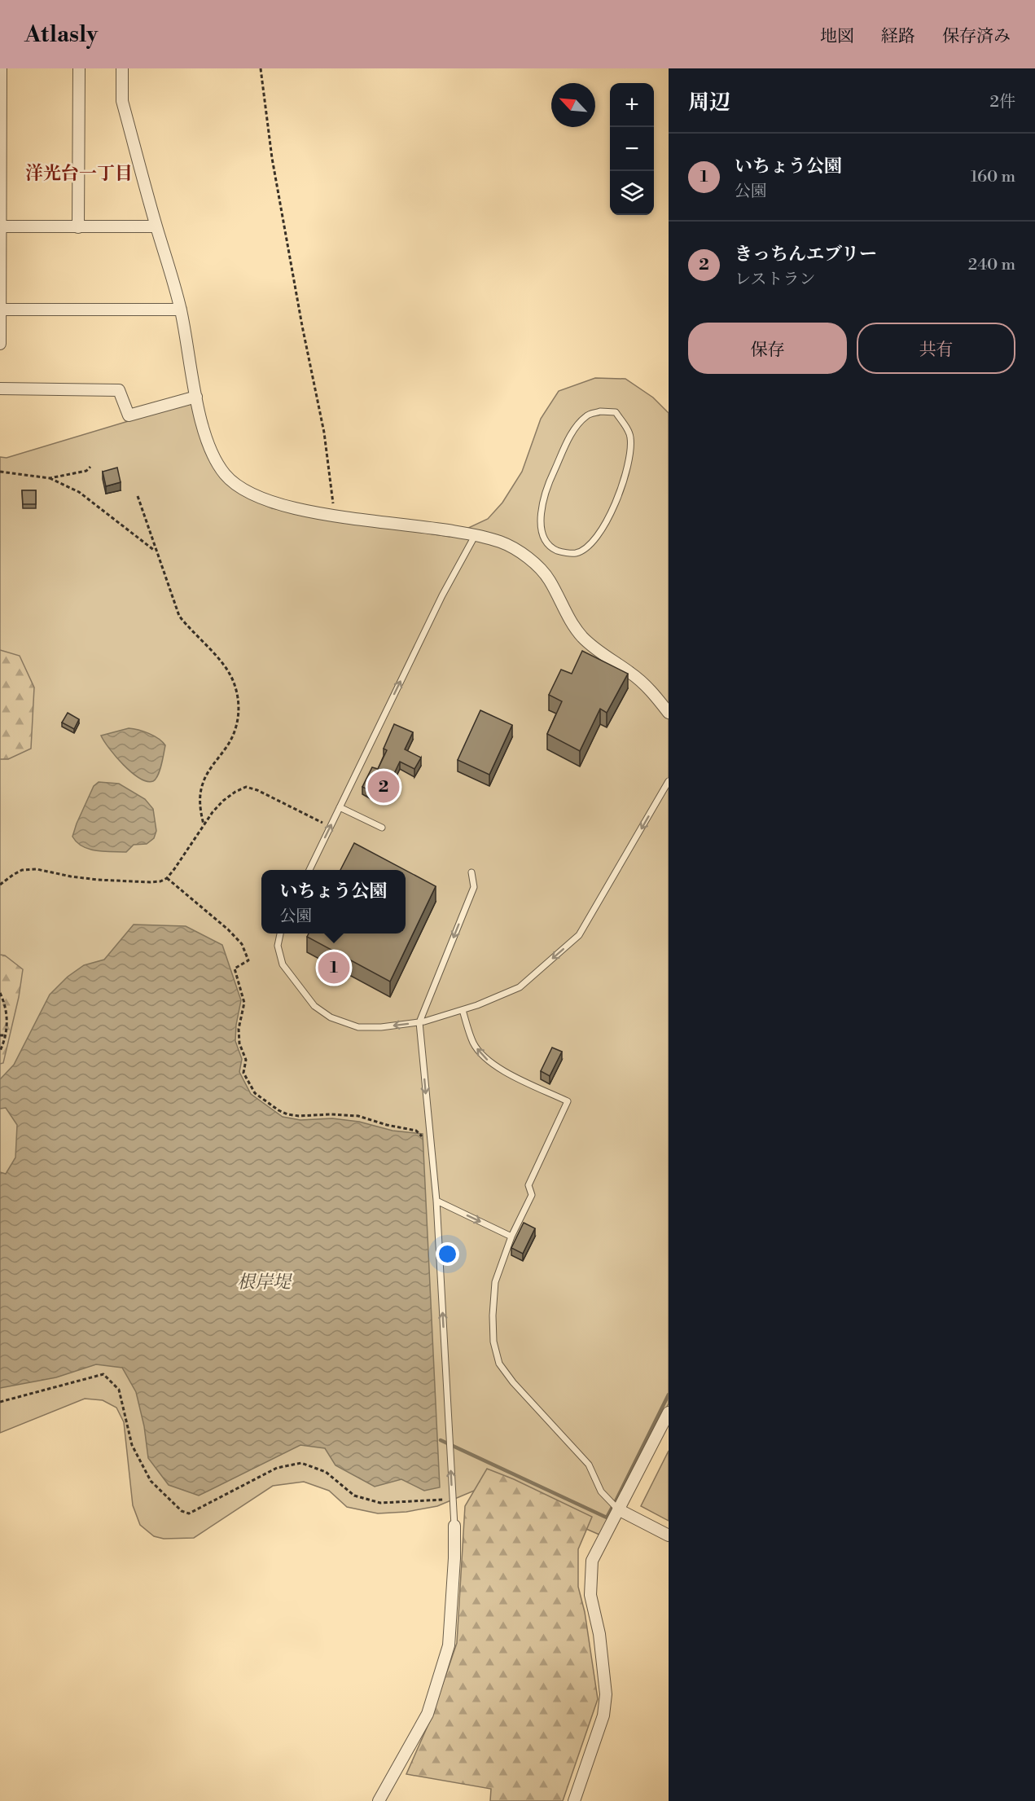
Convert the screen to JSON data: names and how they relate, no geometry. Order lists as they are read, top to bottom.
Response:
{
  "districts": ["洋光台一丁目"],
  "water": ["根岸堤"],
  "north": "top left",
  "page": {
    "header": "Atlasly",
    "nav": ["地図", "経路", "保存済み"],
    "heading": ["周辺", "2件"],
    "map_buttons": ["+", "−"],
    "list": [
      {
        "mark": "1",
        "name": "いちょう公園",
        "note": "公園",
        "value": "160 m"
      },
      {
        "mark": "2",
        "name": "きっちんエブリー",
        "note": "レストラン",
        "value": "240 m"
      }
    ],
    "buttons": ["保存", "共有"],
    "pins": ["2", "1"],
    "popup": ["いちょう公園", "公園"]
  }
}
